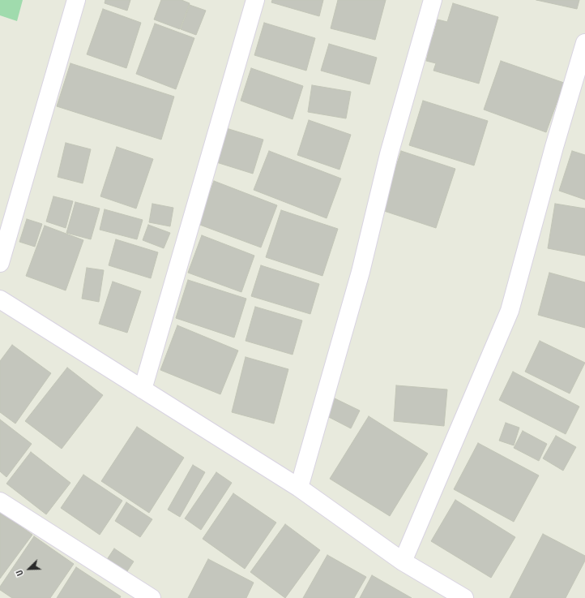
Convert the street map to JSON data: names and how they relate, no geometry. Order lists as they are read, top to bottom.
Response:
{
  "north": "bottom left"
}
